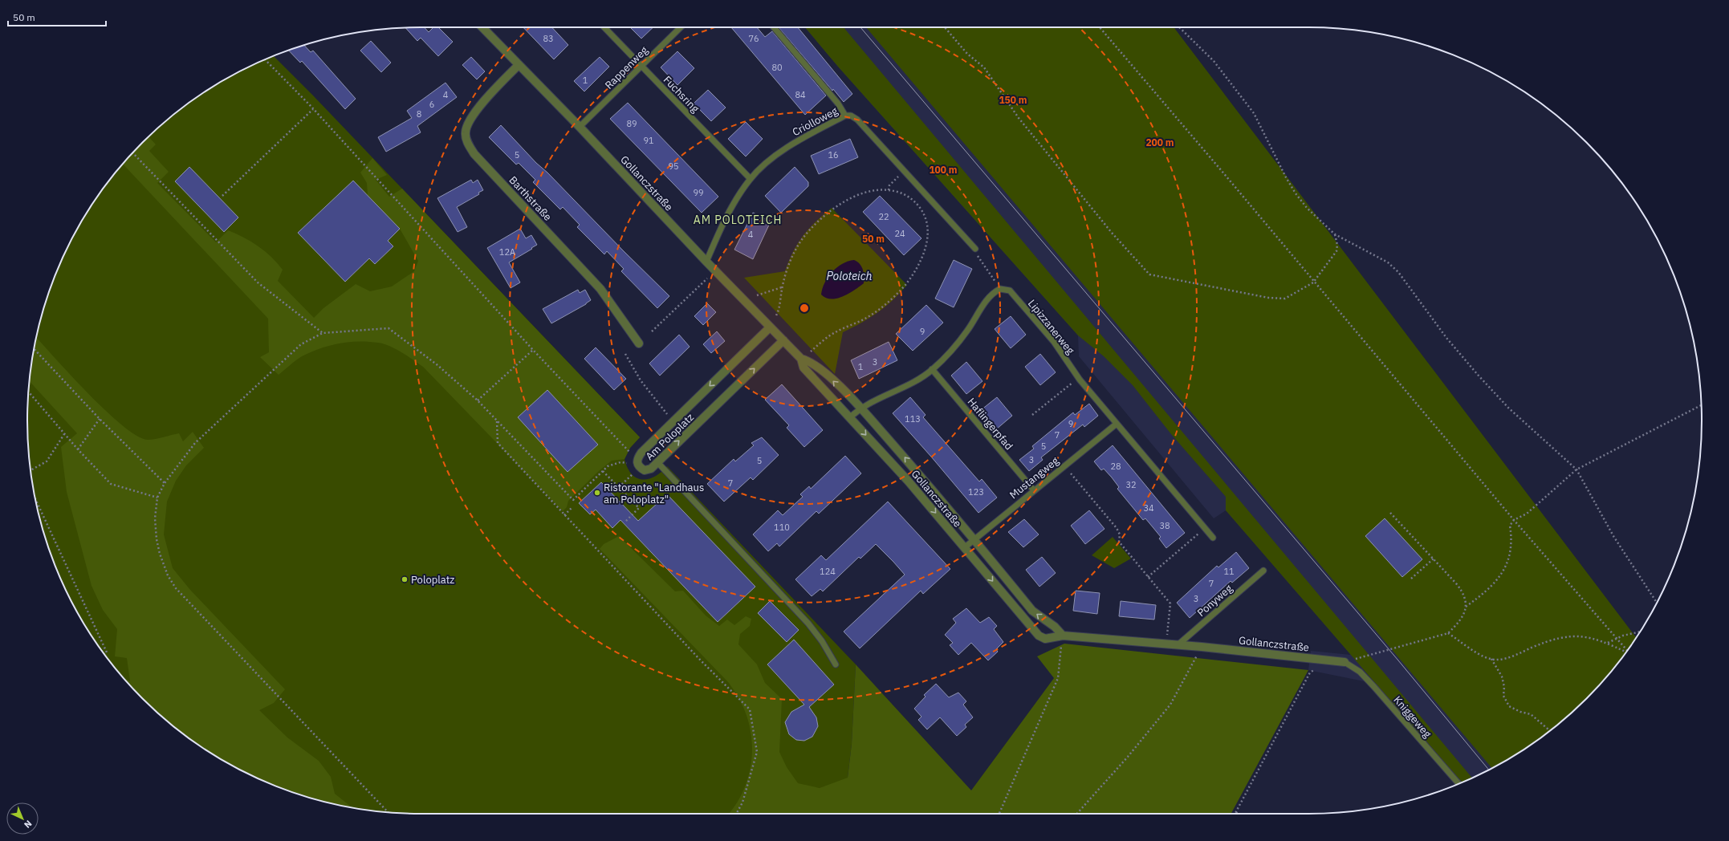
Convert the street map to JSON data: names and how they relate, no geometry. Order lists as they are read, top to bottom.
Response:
{
  "streets": {
    "street": ["Gollanczstraße", "Barthstraße", "Am Poloplatz"],
    "lane": [
      "Rappenweg",
      "Fuchsring",
      "Criolloweg",
      "Lipizzanerweg",
      "Haflingerpfad",
      "Mustangweg",
      "Ponyweg",
      "Kniggeweg"
    ]
  },
  "crossings": [
    ["Rappenweg", "Fuchsring"],
    ["Rappenweg", "Gollanczstraße"],
    ["Fuchsring", "Criolloweg"],
    ["Criolloweg", "Gollanczstraße"],
    ["Gollanczstraße", "Barthstraße"],
    ["Gollanczstraße", "Am Poloplatz"],
    ["Gollanczstraße", "Mustangweg"],
    ["Gollanczstraße", "Ponyweg"],
    ["Gollanczstraße", "Kniggeweg"],
    ["Lipizzanerweg", "Mustangweg"],
    ["Haflingerpfad", "Mustangweg"]
  ],
  "districts": ["AM POLOTEICH"],
  "water": ["Poloteich"],
  "places": ["Ristorante \"Landhaus am Poloplatz\"", "Poloplatz"],
  "house_numbers": [
    "83",
    "76",
    "80",
    "1",
    "4",
    "84",
    "6",
    "8",
    "89",
    "91",
    "5",
    "16",
    "95",
    "99",
    "22",
    "24",
    "4",
    "12A",
    "9",
    "3",
    "1",
    "113",
    "9",
    "7",
    "5",
    "3",
    "5",
    "28",
    "7",
    "32",
    "123",
    "34",
    "38",
    "110",
    "124",
    "11",
    "7",
    "3"
  ],
  "scale_bar": "50 m",
  "north": "bottom right",
  "rings": [
    "150 m",
    "200 m",
    "100 m",
    "50 m"
  ]
}
